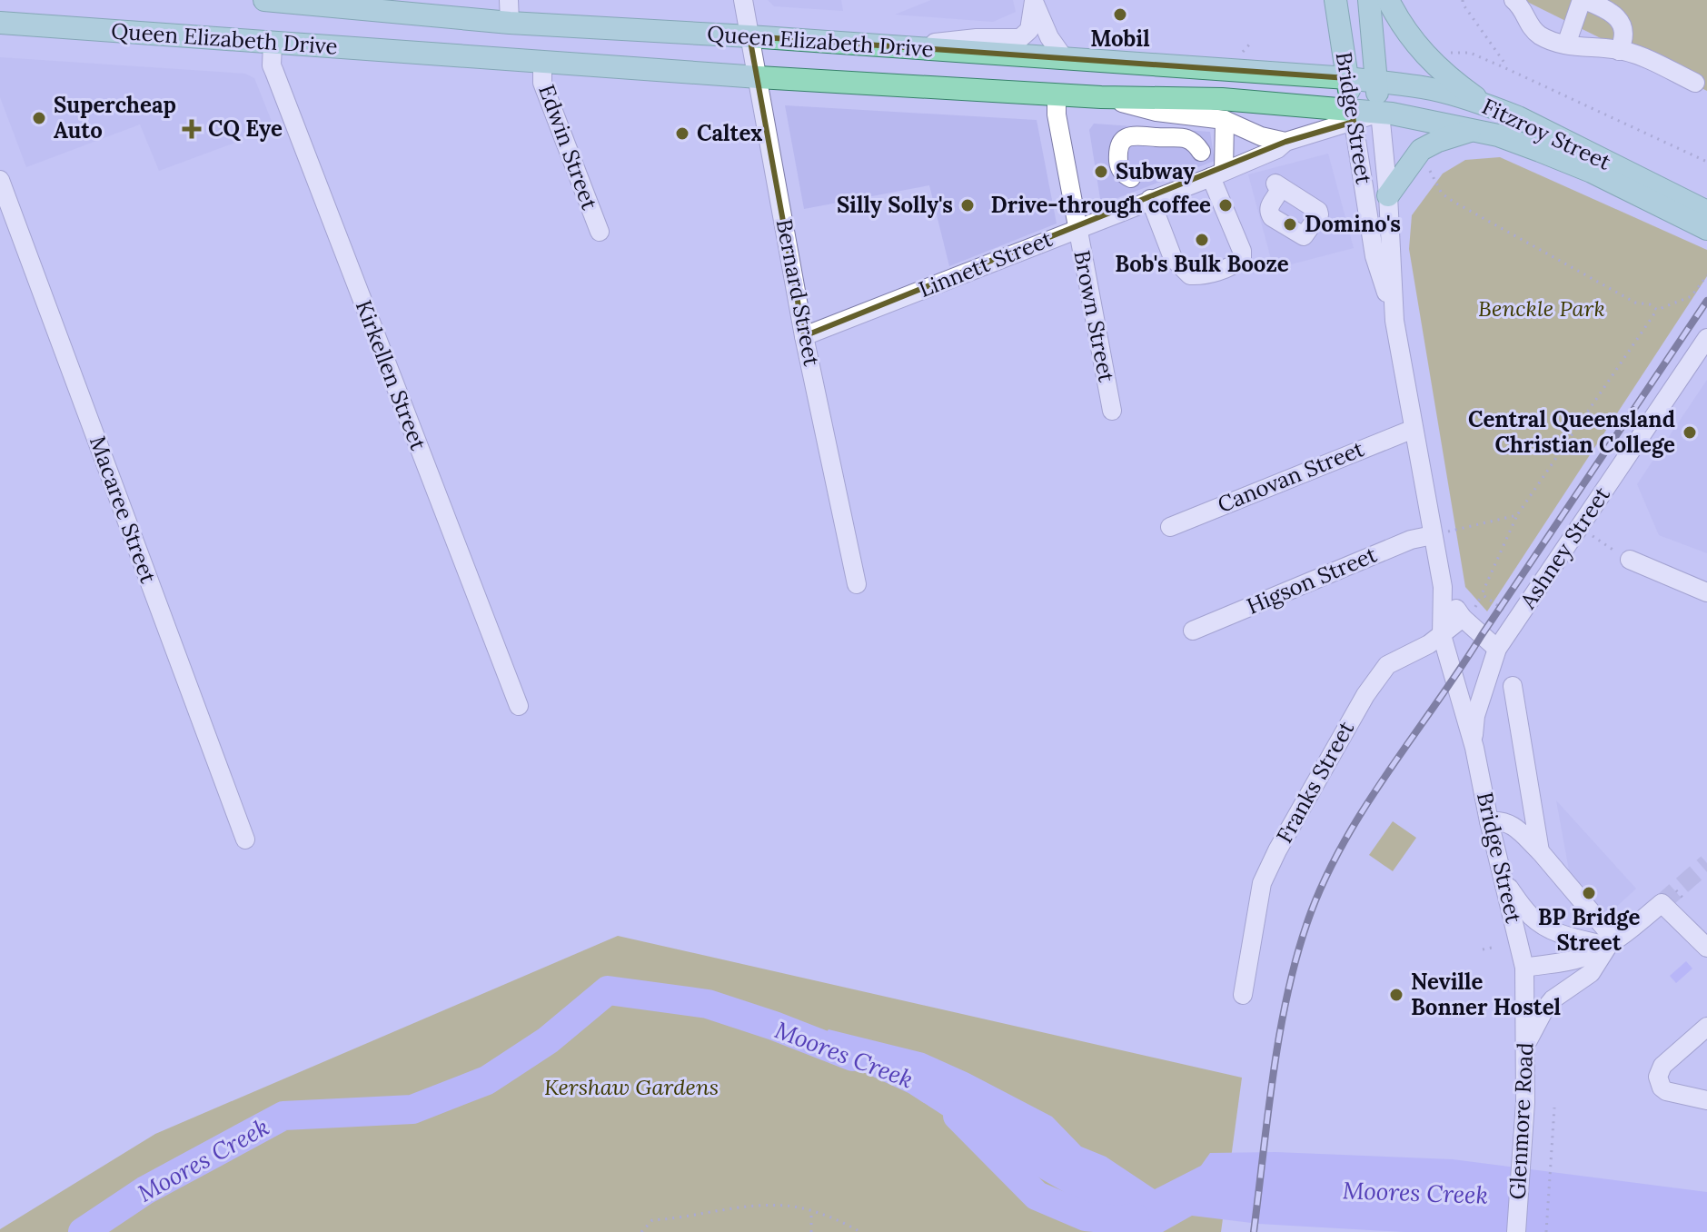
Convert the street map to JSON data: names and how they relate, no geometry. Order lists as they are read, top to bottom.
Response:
{
  "streets": {
    "main road": ["Queen Elizabeth Drive", "Bridge Street", "Fitzroy Street"],
    "street": [
      "Edwin Street",
      "Linnett Street",
      "Bernard Street",
      "Brown Street",
      "Kirkellen Street",
      "Canovan Street",
      "Macaree Street",
      "Ashney Street",
      "Higson Street",
      "Franks Street",
      "Glenmore Road"
    ]
  },
  "crossings": [
    ["Queen Elizabeth Drive", "Bridge Street"],
    ["Queen Elizabeth Drive", "Fitzroy Street"],
    ["Queen Elizabeth Drive", "Edwin Street"],
    ["Queen Elizabeth Drive", "Linnett Street"],
    ["Queen Elizabeth Drive", "Bernard Street"],
    ["Queen Elizabeth Drive", "Brown Street"],
    ["Queen Elizabeth Drive", "Kirkellen Street"],
    ["Bridge Street", "Fitzroy Street"],
    ["Bridge Street", "Canovan Street"],
    ["Bridge Street", "Ashney Street"],
    ["Bridge Street", "Higson Street"],
    ["Bridge Street", "Franks Street"],
    ["Bridge Street", "Glenmore Road"],
    ["Linnett Street", "Bernard Street"],
    ["Linnett Street", "Brown Street"]
  ],
  "water": ["Moores Creek"],
  "parks": ["Benckle Park", "Kershaw Gardens"],
  "places": {
    "other": [
      "Mobil",
      "Supercheap Auto",
      "Caltex",
      "Subway",
      "Silly Solly's",
      "Drive-through coffee",
      "Domino's",
      "Bob's Bulk Booze",
      "Central Queensland Christian College",
      "BP Bridge Street",
      "Neville Bonner Hostel"
    ],
    "health": ["CQ Eye"]
  }
}
